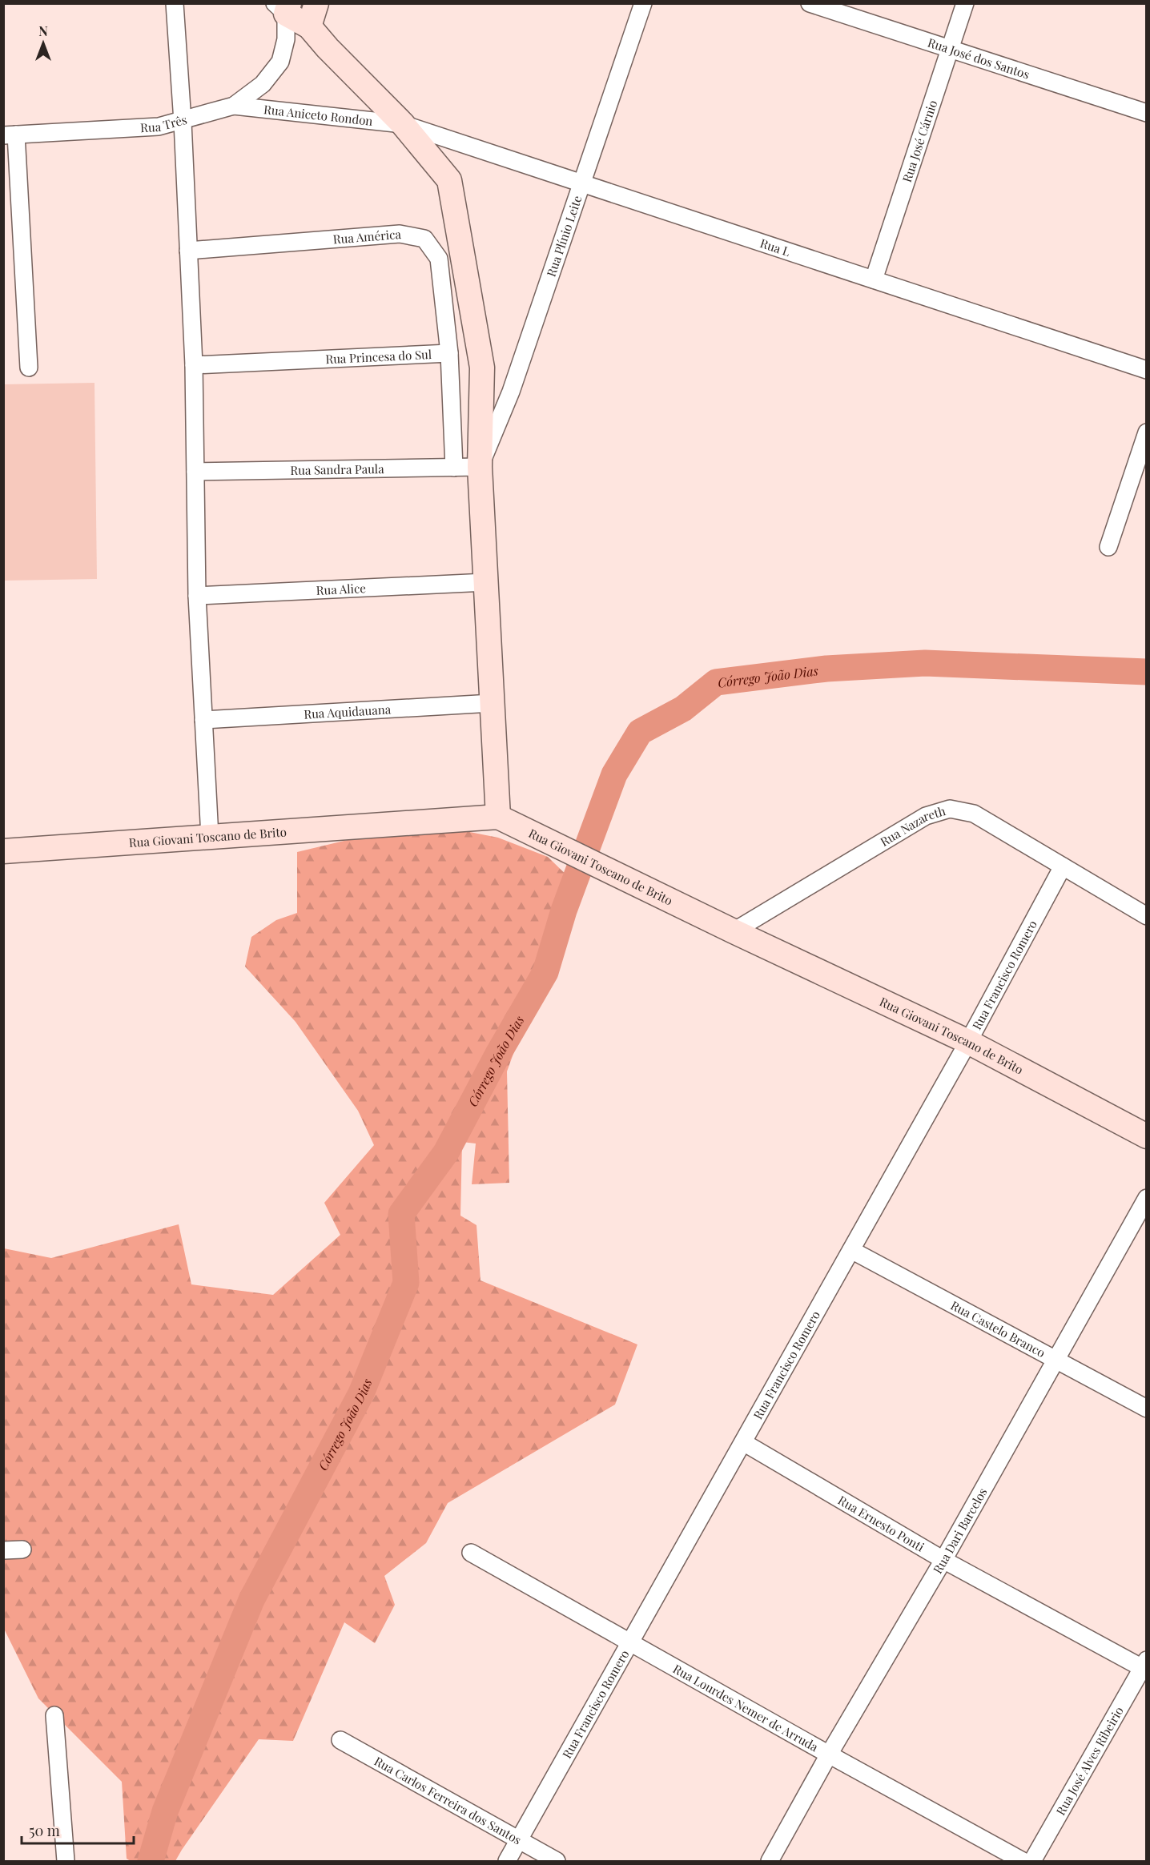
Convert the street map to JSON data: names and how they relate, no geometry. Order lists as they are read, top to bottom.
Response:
{
  "streets": {
    "main road": ["Rua Giovani Toscano de Brito"],
    "street": [
      "Rua José dos Santos",
      "Rua Aniceto Rondon",
      "Rua Três",
      "Rua José Cárnio",
      "Rua Plínio Leite",
      "Rua América",
      "Rua L",
      "Rua Princesa do Sul",
      "Rua Sandra Paula",
      "Rua Alice",
      "Rua Aquidauana",
      "Rua Nazareth",
      "Rua Francisco Romero",
      "Rua Castelo Branco",
      "Rua Ernesto Ponti",
      "Rua Dari Barcelos",
      "Rua Lourdes Nemer de Arruda",
      "Rua José Alves Ribeirio",
      "Rua Carlos Ferreira dos Santos"
    ]
  },
  "crossings": [
    ["Rua José dos Santos", "Rua José Cárnio"],
    ["Rua Aniceto Rondon", "Rua Três"],
    ["Rua Aniceto Rondon", "Rua L"],
    ["Rua José Cárnio", "Rua L"],
    ["Rua Plínio Leite", "Rua L"],
    ["Rua Plínio Leite", "Rua Sandra Paula"],
    ["Rua América", "Rua Princesa do Sul"],
    ["Rua Princesa do Sul", "Rua Sandra Paula"],
    ["Rua Nazareth", "Rua Giovani Toscano de Brito"],
    ["Rua Nazareth", "Rua Francisco Romero"],
    ["Rua Giovani Toscano de Brito", "Rua Francisco Romero"],
    ["Rua Francisco Romero", "Rua Castelo Branco"],
    ["Rua Francisco Romero", "Rua Ernesto Ponti"],
    ["Rua Francisco Romero", "Rua Lourdes Nemer de Arruda"],
    ["Rua Francisco Romero", "Rua Carlos Ferreira dos Santos"],
    ["Rua Castelo Branco", "Rua Dari Barcelos"],
    ["Rua Ernesto Ponti", "Rua Dari Barcelos"],
    ["Rua Ernesto Ponti", "Rua José Alves Ribeirio"],
    ["Rua Dari Barcelos", "Rua Lourdes Nemer de Arruda"]
  ],
  "water": ["Córrego João Dias"],
  "scale_bar": "50 m",
  "north": "top"
}
